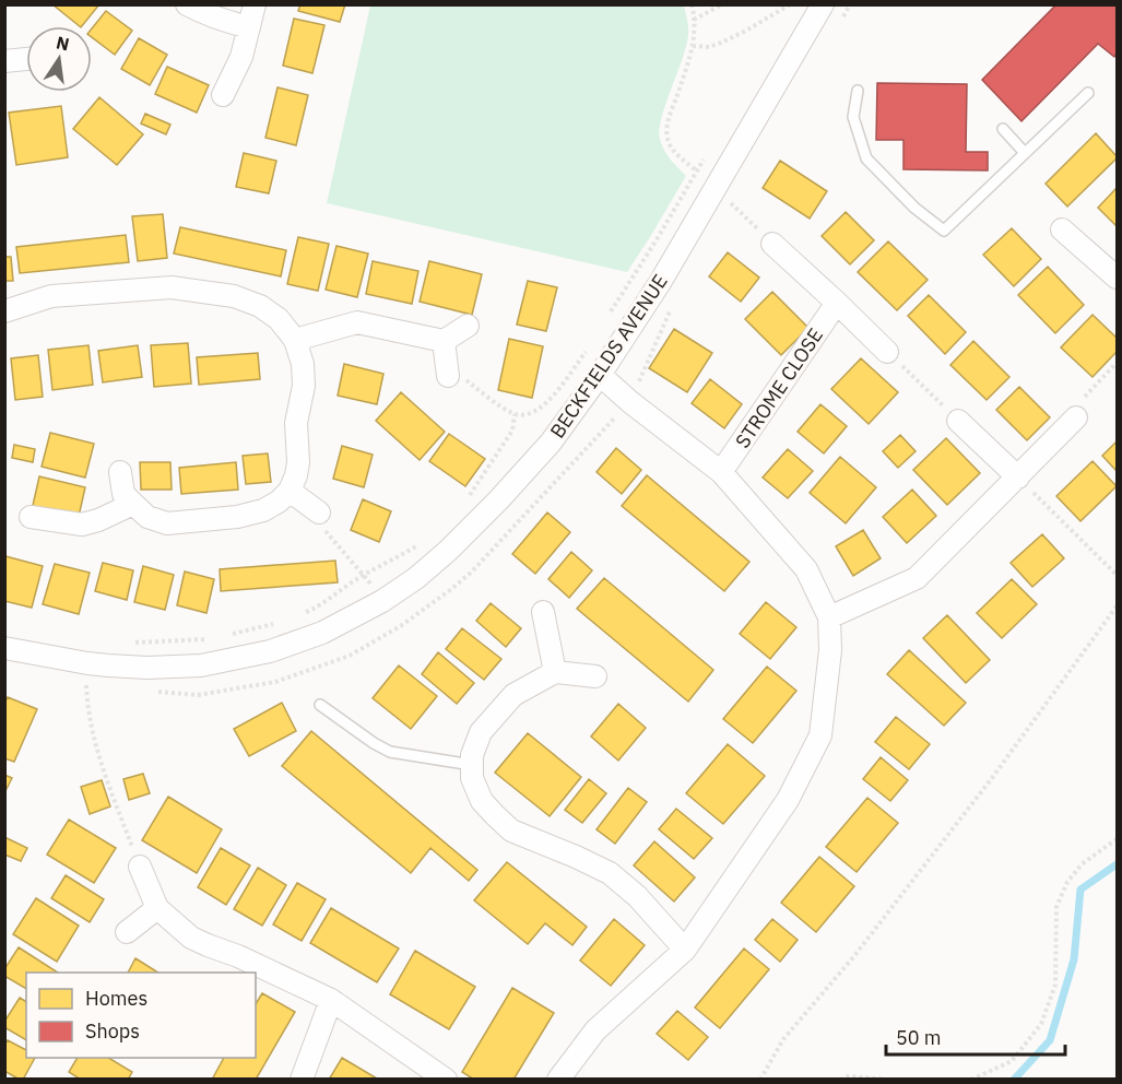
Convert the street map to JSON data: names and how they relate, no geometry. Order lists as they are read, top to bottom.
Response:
{
  "streets": {
    "street": ["BECKFIELDS AVENUE", "STROME CLOSE"]
  },
  "legend": ["Homes", "Shops"],
  "scale_bar": "50 m",
  "north": "top"
}
